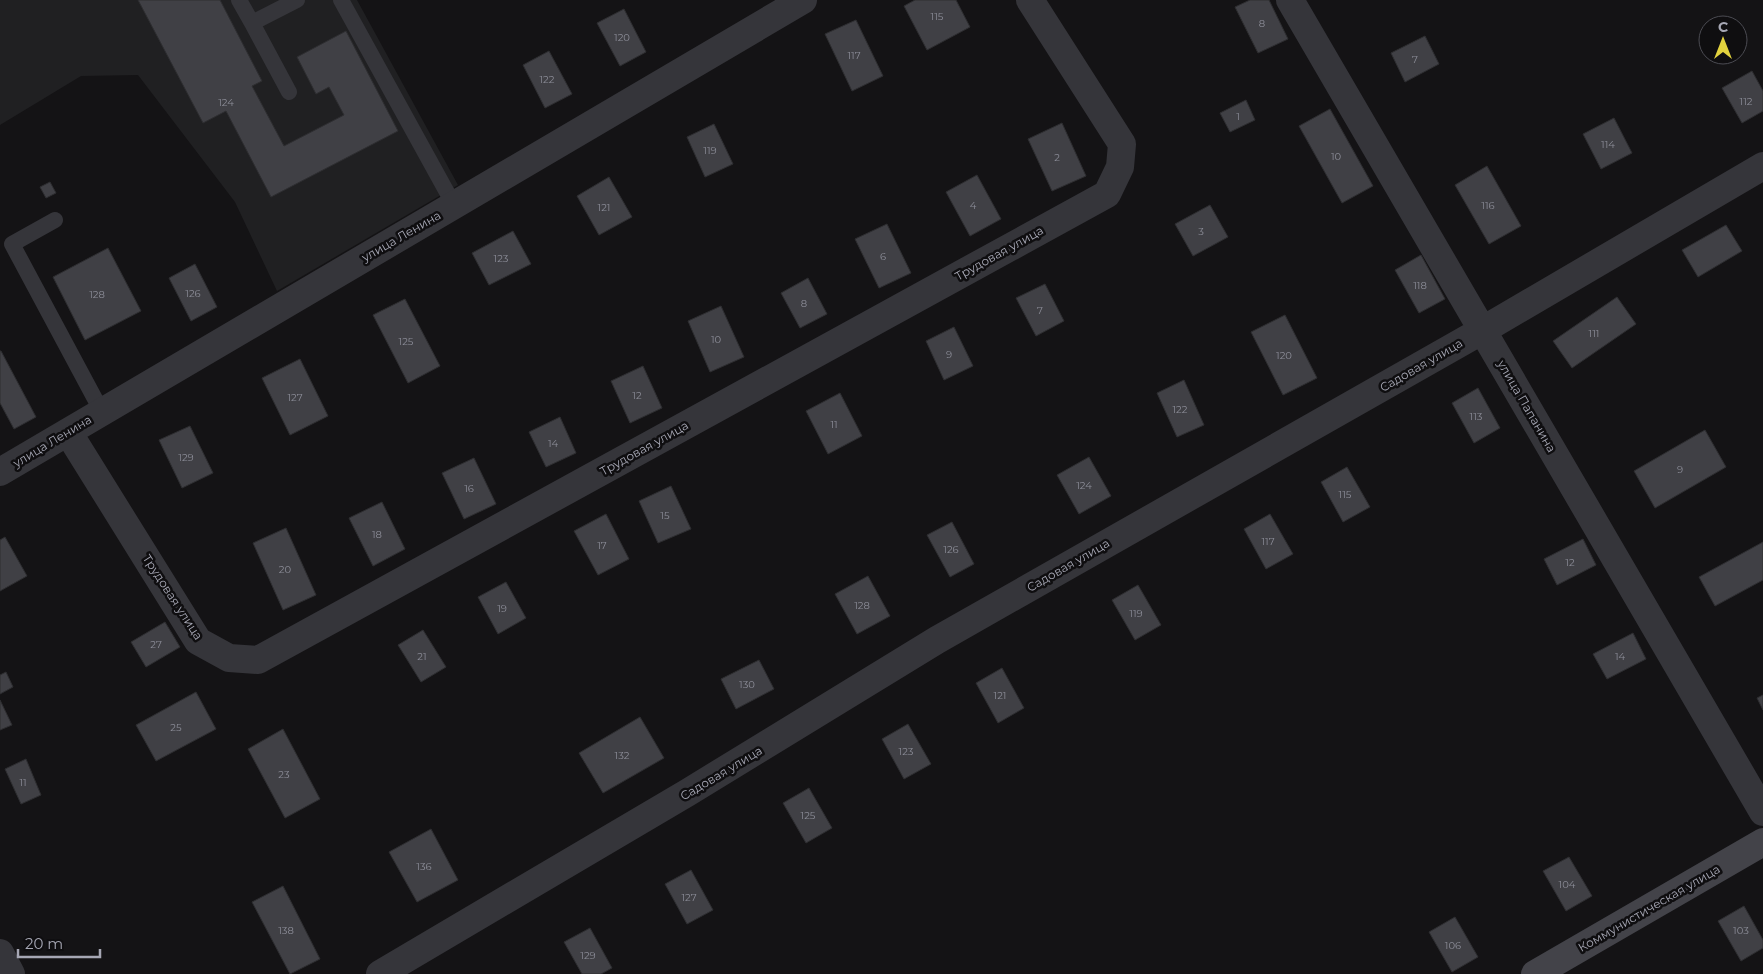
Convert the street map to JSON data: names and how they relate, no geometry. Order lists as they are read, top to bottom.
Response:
{
  "streets": {
    "street": [
      "улица Ленина",
      "Трудовая улица",
      "Садовая улица",
      "улица Папанина",
      "Коммунистическая улица"
    ]
  },
  "crossings": [
    ["улица Ленина", "Трудовая улица"],
    ["Садовая улица", "улица Папанина"]
  ],
  "house_numbers": [
    "115",
    "8",
    "120",
    "117",
    "7",
    "122",
    "112",
    "124",
    "1",
    "114",
    "119",
    "10",
    "2",
    "4",
    "116",
    "121",
    "3",
    "6",
    "123",
    "118",
    "126",
    "128",
    "8",
    "7",
    "111",
    "10",
    "125",
    "9",
    "120",
    "12",
    "127",
    "122",
    "113",
    "11",
    "14",
    "129",
    "9",
    "124",
    "16",
    "115",
    "15",
    "18",
    "117",
    "17",
    "126",
    "12",
    "20",
    "128",
    "19",
    "119",
    "27",
    "21",
    "14",
    "130",
    "121",
    "25",
    "123",
    "132",
    "23",
    "11",
    "125",
    "136",
    "104",
    "127",
    "138",
    "103",
    "106",
    "129"
  ],
  "scale_bar": "20 m",
  "north": "top"
}
